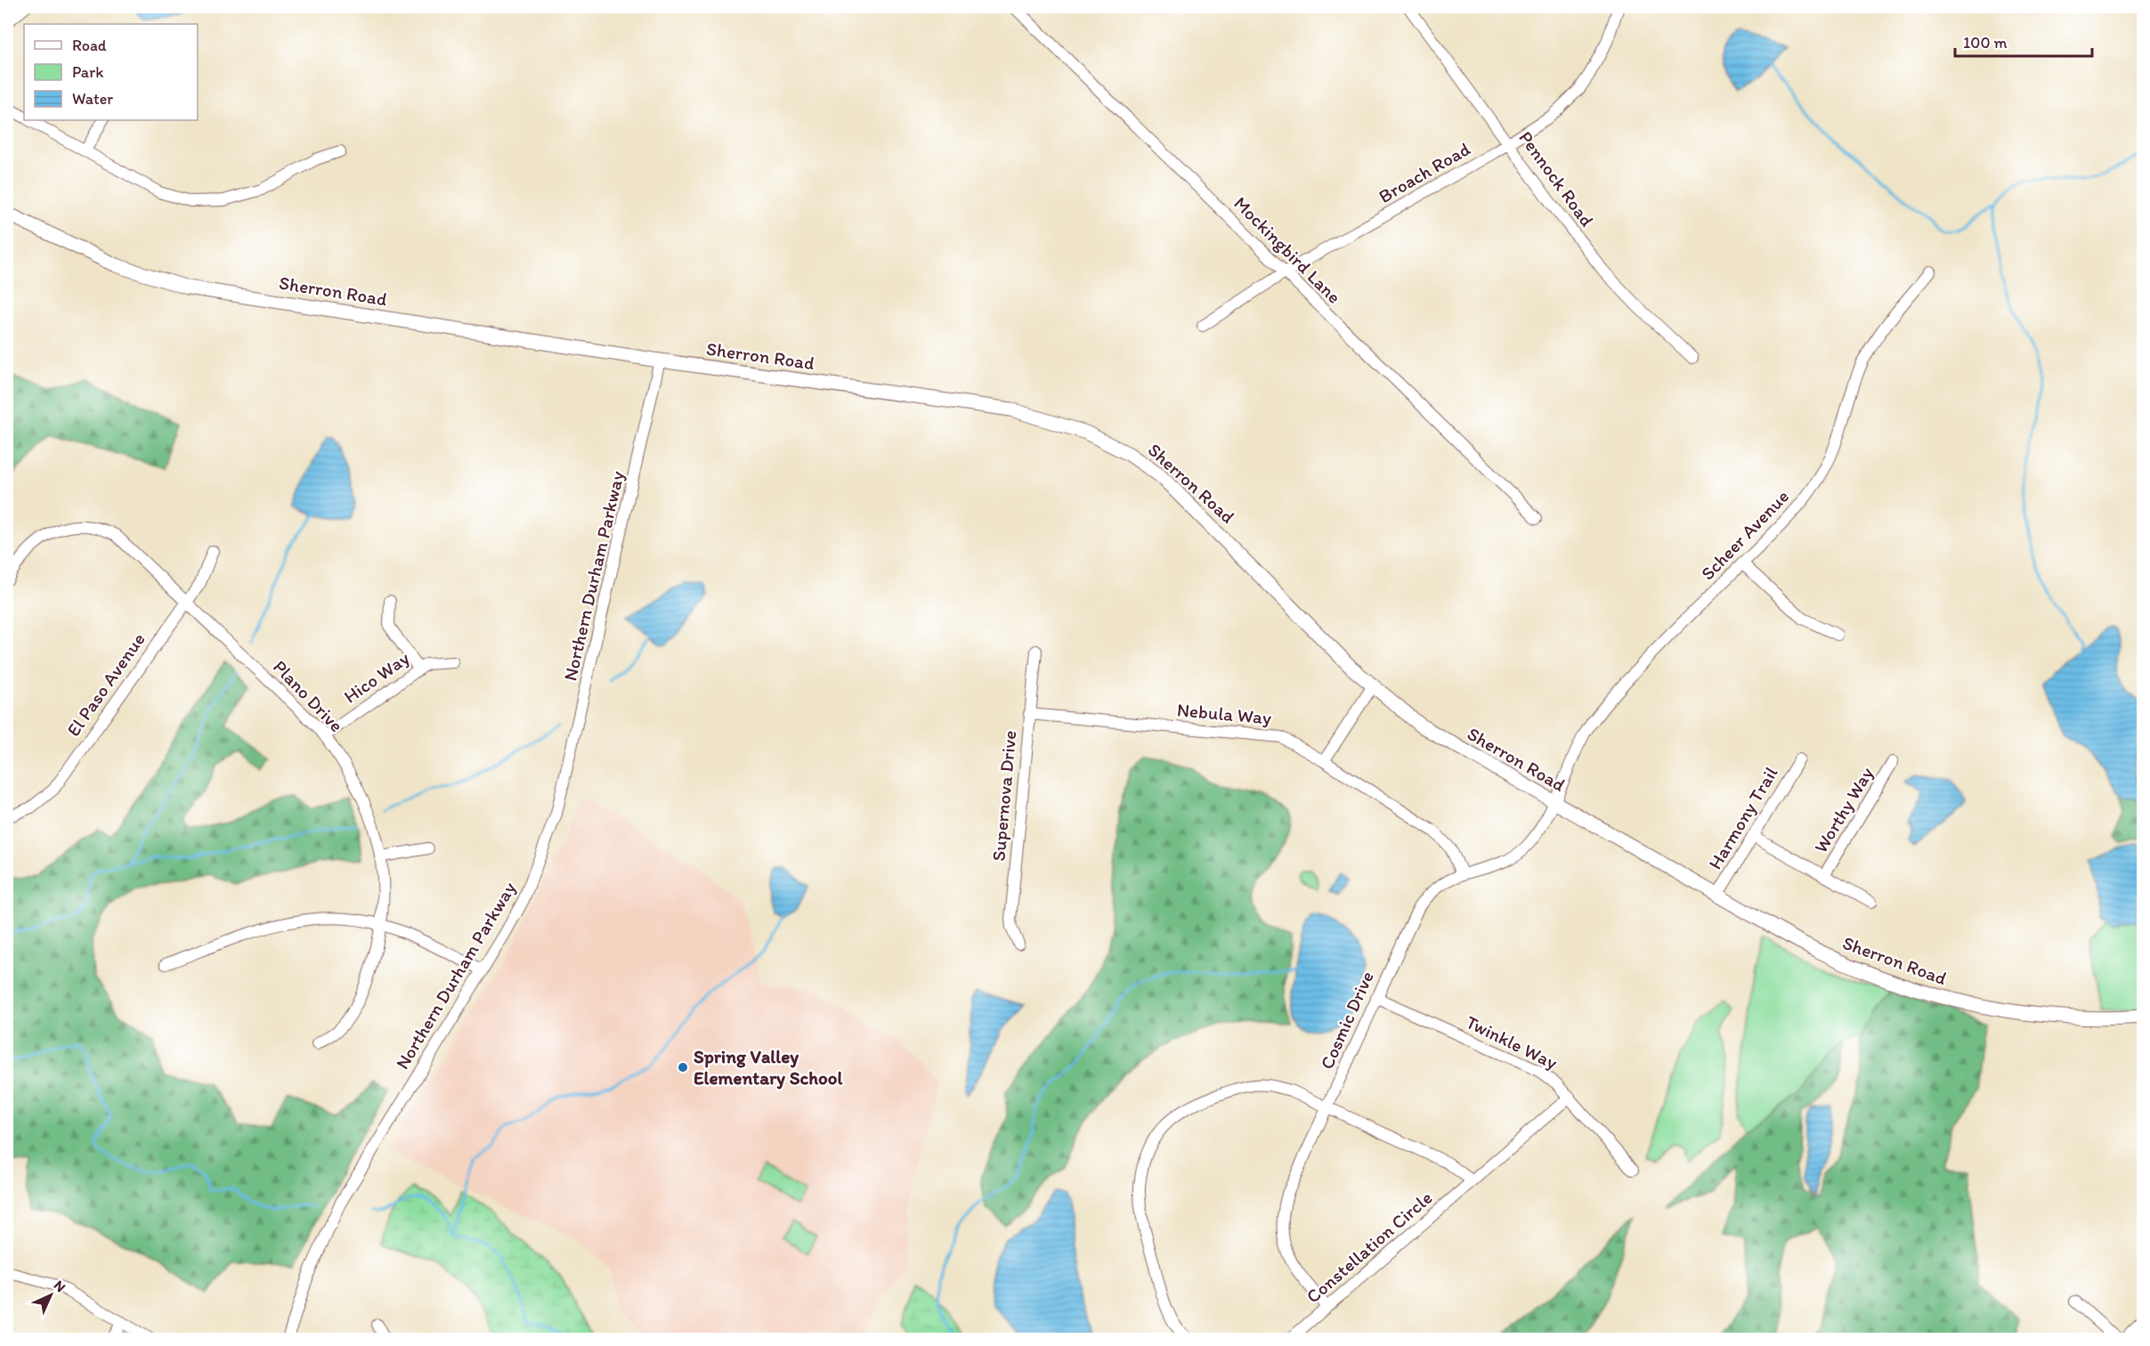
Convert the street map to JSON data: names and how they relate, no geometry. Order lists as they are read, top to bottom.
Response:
{
  "streets": {
    "main road": ["Sherron Road"],
    "street": [
      "Broach Road",
      "Pennock Road",
      "Mockingbird Lane",
      "Scheer Avenue",
      "Northern Durham Parkway",
      "Hico Way",
      "El Paso Avenue",
      "Plano Drive",
      "Nebula Way",
      "Supernova Drive",
      "Worthy Way",
      "Harmony Trail",
      "Cosmic Drive",
      "Twinkle Way",
      "Constellation Circle"
    ]
  },
  "crossings": [
    ["Broach Road", "Pennock Road"],
    ["Broach Road", "Mockingbird Lane"],
    ["Sherron Road", "Scheer Avenue"],
    ["Sherron Road", "Northern Durham Parkway"],
    ["Sherron Road", "Harmony Trail"],
    ["Sherron Road", "Cosmic Drive"],
    ["Scheer Avenue", "Cosmic Drive"],
    ["Hico Way", "Plano Drive"],
    ["El Paso Avenue", "Plano Drive"],
    ["Nebula Way", "Supernova Drive"],
    ["Nebula Way", "Cosmic Drive"],
    ["Cosmic Drive", "Twinkle Way"],
    ["Cosmic Drive", "Constellation Circle"],
    ["Twinkle Way", "Constellation Circle"]
  ],
  "places": ["Spring Valley Elementary School"],
  "legend": ["Road", "Park", "Water"],
  "scale_bar": "100 m",
  "north": "top right"
}
